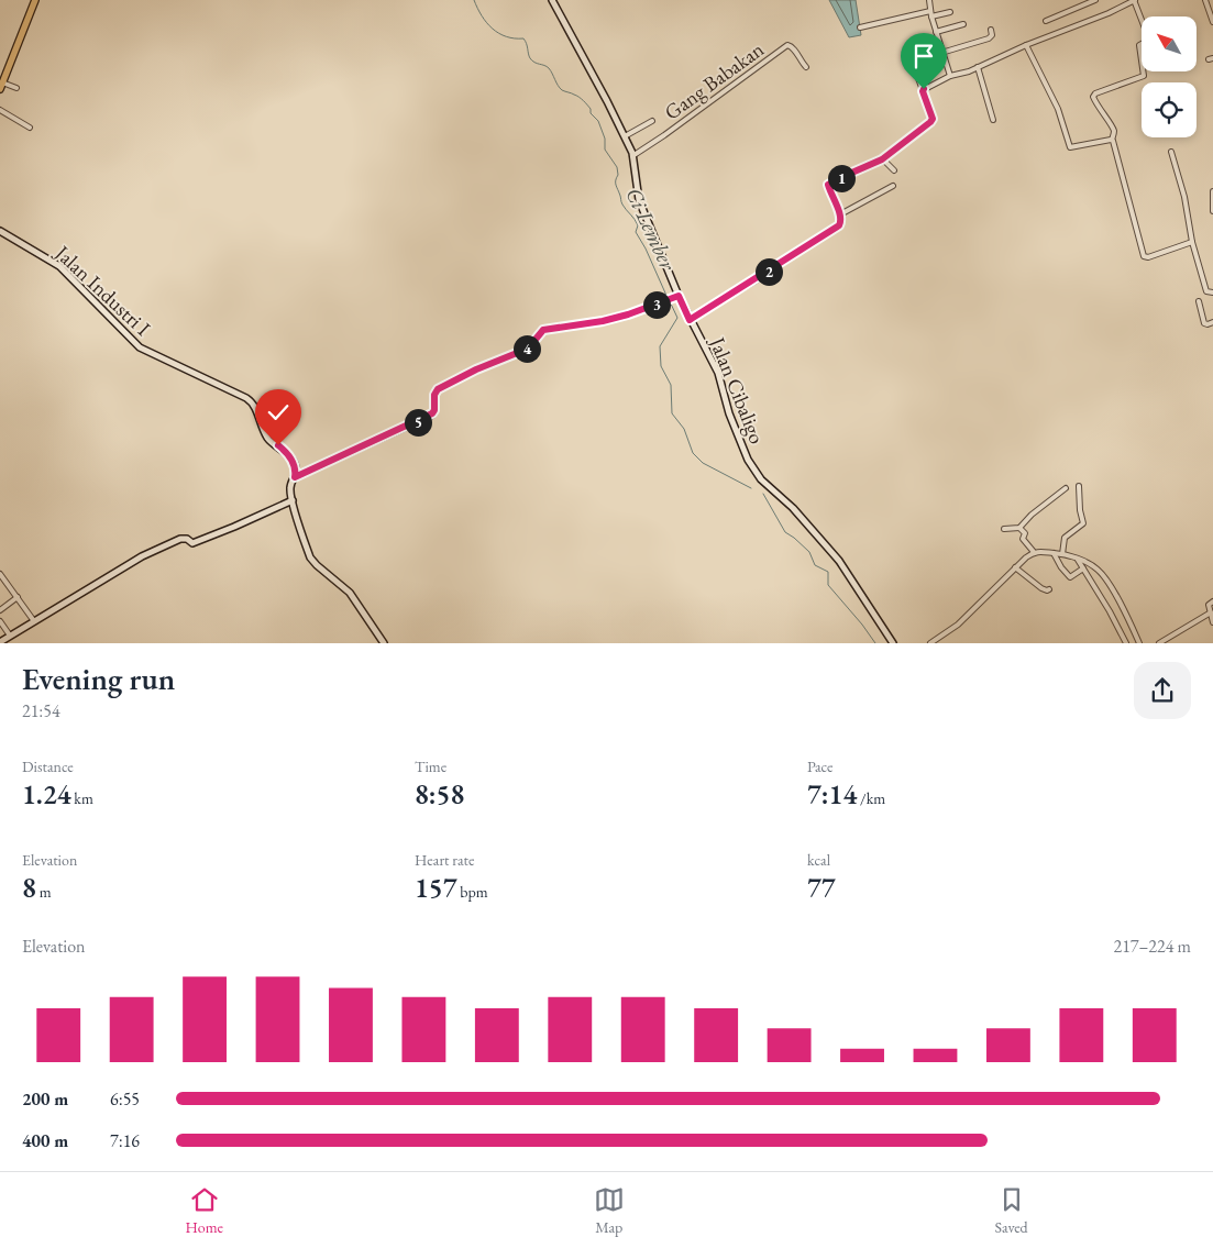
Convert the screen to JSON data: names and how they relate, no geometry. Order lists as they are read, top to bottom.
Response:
{
  "streets": {
    "main road": ["Jalan Industri I", "Jalan Cibaligo"],
    "street": ["Gang Babakan"]
  },
  "crossings": [
    ["Gang Babakan", "Jalan Cibaligo"]
  ],
  "water": ["Ci Lember"],
  "north": "top left",
  "page": {
    "pins": [
      "1",
      "2",
      "3",
      "4",
      "5"
    ],
    "heading": ["Evening run", "21:54"],
    "stats": [
      ["Distance", "1.24 km"],
      ["Time", "8:58"],
      ["Pace", "7:14 /km"],
      ["Elevation", "8 m"],
      ["Heart rate", "157 bpm"],
      ["kcal", "77"]
    ],
    "chart": ["Elevation", "217–224 m"],
    "list": [
      {
        "name": "200 m",
        "note": "6:55"
      },
      {
        "name": "400 m",
        "note": "7:16"
      }
    ],
    "tabs": ["Home", "Map", "Saved"]
  }
}
